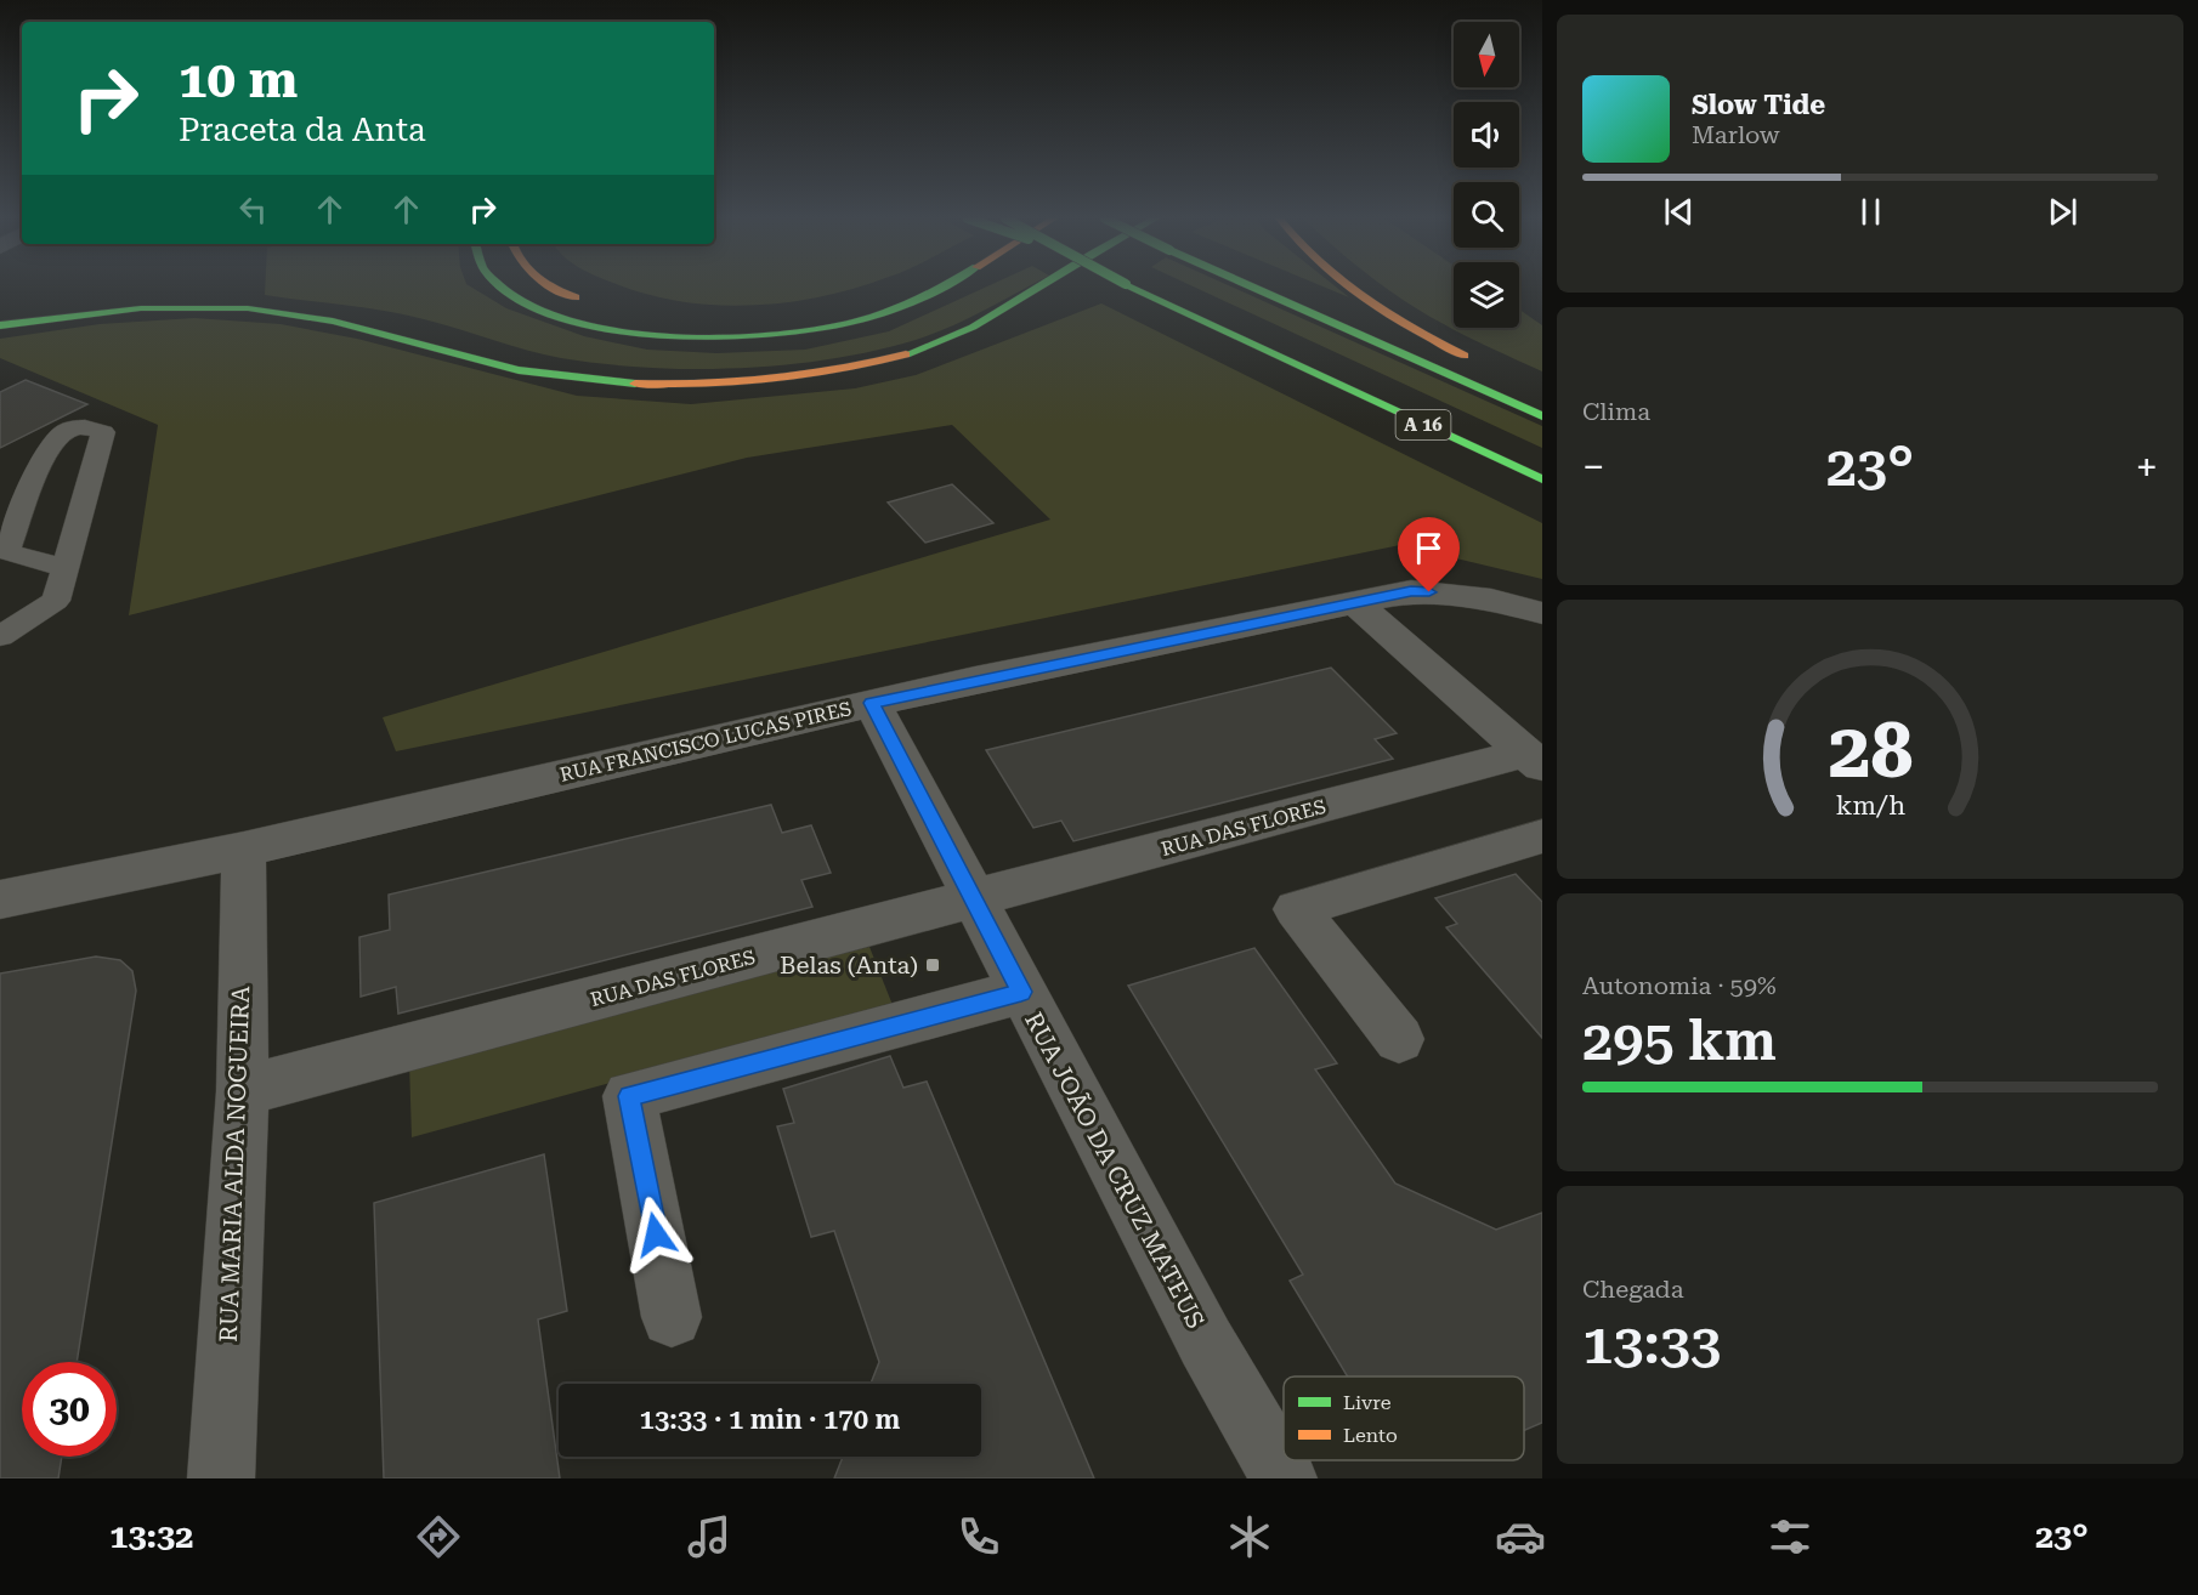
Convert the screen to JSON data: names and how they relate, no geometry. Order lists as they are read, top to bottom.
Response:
{
  "streets": {
    "main road": ["A 16"],
    "street": [
      "RUA FRANCISCO LUCAS PIRES",
      "RUA DAS FLORES",
      "RUA MARIA ALDA NOGUEIRA",
      "RUA JOÃO DA CRUZ MATEUS"
    ]
  },
  "crossings": [
    ["RUA FRANCISCO LUCAS PIRES", "RUA MARIA ALDA NOGUEIRA"],
    ["RUA FRANCISCO LUCAS PIRES", "RUA JOÃO DA CRUZ MATEUS"],
    ["RUA DAS FLORES", "RUA MARIA ALDA NOGUEIRA"],
    ["RUA DAS FLORES", "RUA JOÃO DA CRUZ MATEUS"]
  ],
  "places": {
    "transit": ["Belas (Anta)"]
  },
  "legend": ["Livre", "Lento"],
  "north": "bottom",
  "page": {
    "turn": ["10 m", "Praceta da Anta"],
    "song": ["Slow Tide", "Marlow"],
    "tile": [
      "Clima",
      ["Autonomia · 59%", "295 km"],
      ["Chegada", "13:33"]
    ],
    "heat": ["−", "23°", "+"],
    "limit": "30",
    "trip": "13:33 · 1 min · 170 m",
    "tabs": ["13:32", "23°"],
    "gauge": ["28", "km/h"]
  }
}
